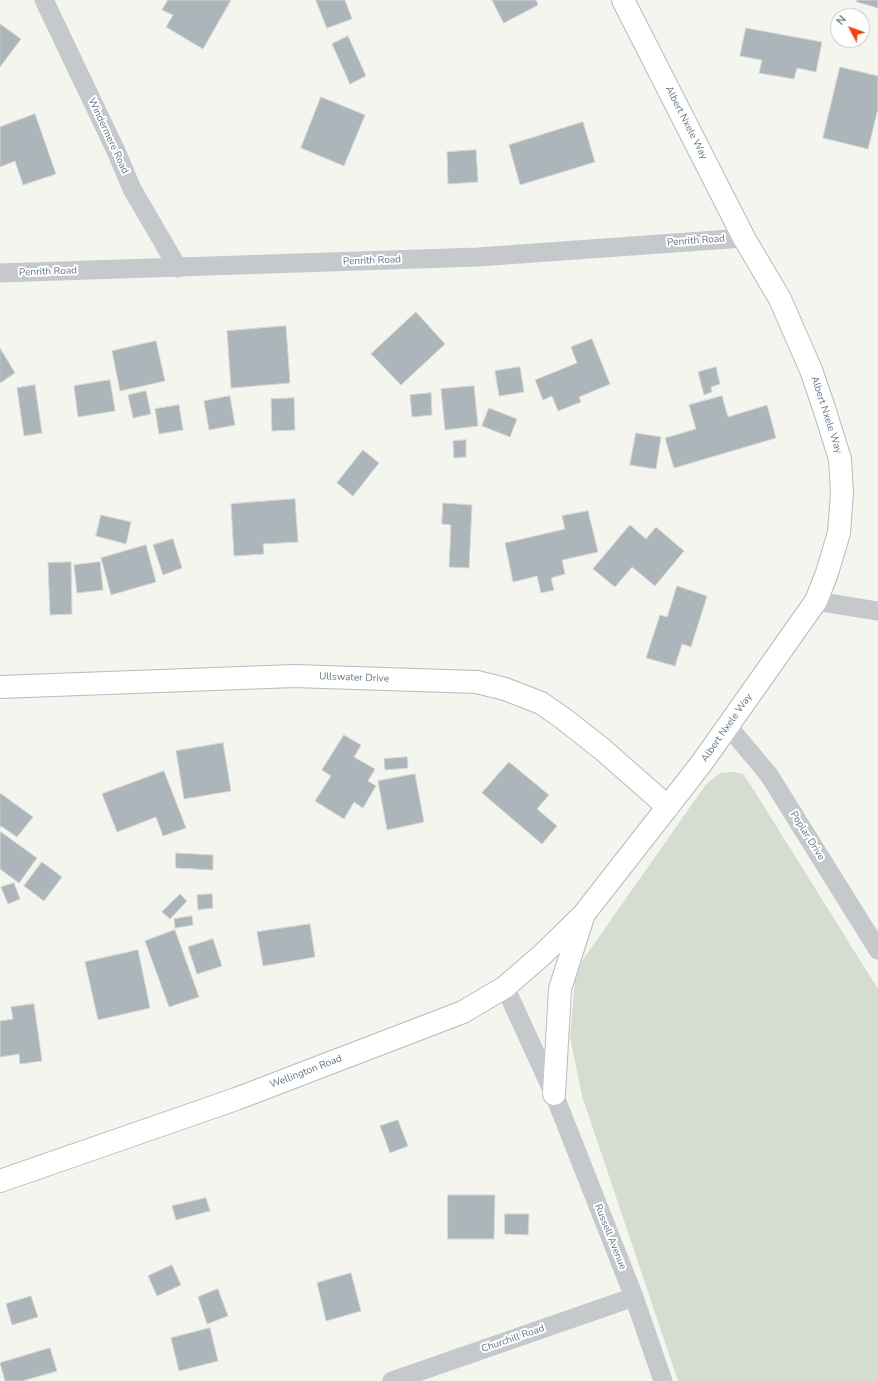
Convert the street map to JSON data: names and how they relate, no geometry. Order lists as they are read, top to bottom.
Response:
{
  "streets": {
    "main road": ["Albert Nxele Way", "Ullswater Drive", "Wellington Road"],
    "street": [
      "Windermere Road",
      "Penrith Road",
      "Poplar Drive",
      "Russell Avenue",
      "Churchill Road"
    ]
  },
  "crossings": [
    ["Albert Nxele Way", "Penrith Road"],
    ["Albert Nxele Way", "Ullswater Drive"],
    ["Albert Nxele Way", "Poplar Drive"],
    ["Albert Nxele Way", "Wellington Road"],
    ["Windermere Road", "Penrith Road"],
    ["Wellington Road", "Russell Avenue"],
    ["Russell Avenue", "Churchill Road"]
  ],
  "north": "top left"
}
